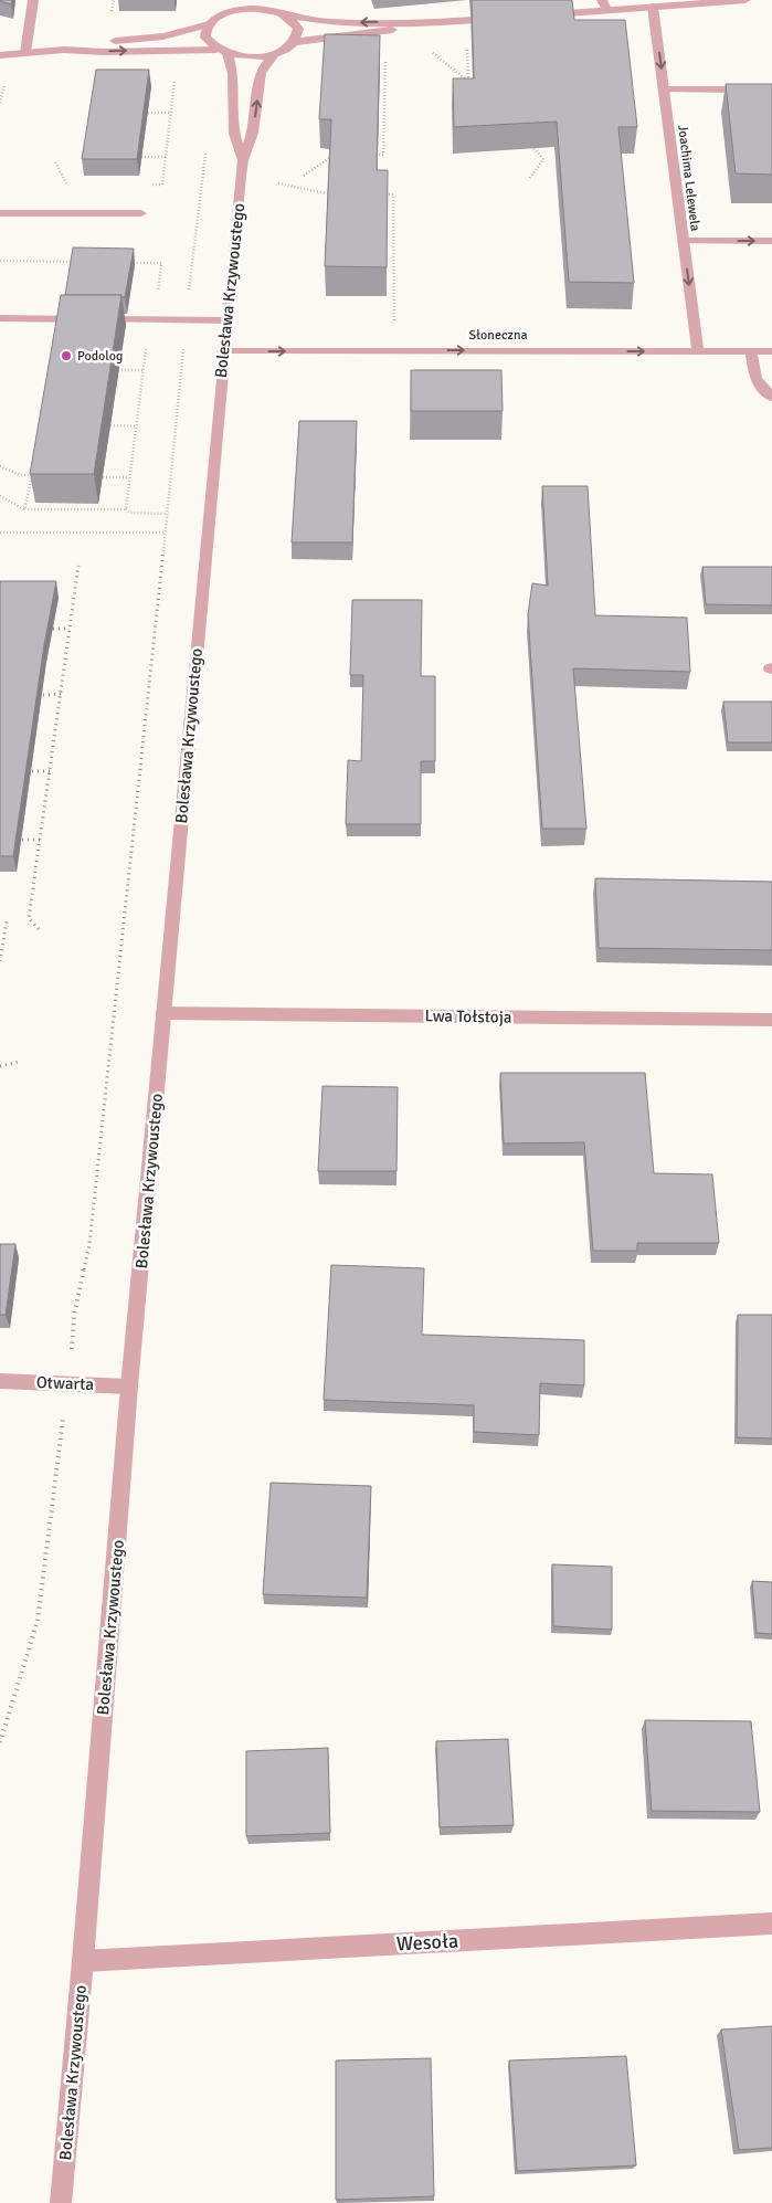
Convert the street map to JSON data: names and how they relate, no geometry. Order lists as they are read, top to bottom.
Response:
{
  "streets": {
    "street": [
      "Joachima Lelewela",
      "Bolesława Krzywoustego",
      "Słoneczna",
      "Lwa Tołstoja",
      "Otwarta",
      "Wesoła"
    ]
  },
  "crossings": [
    ["Joachima Lelewela", "Słoneczna"],
    ["Bolesława Krzywoustego", "Słoneczna"],
    ["Bolesława Krzywoustego", "Lwa Tołstoja"],
    ["Bolesława Krzywoustego", "Otwarta"],
    ["Bolesława Krzywoustego", "Wesoła"]
  ],
  "one_way": ["Joachima Lelewela", "Słoneczna"],
  "places": ["Podolog"]
}
